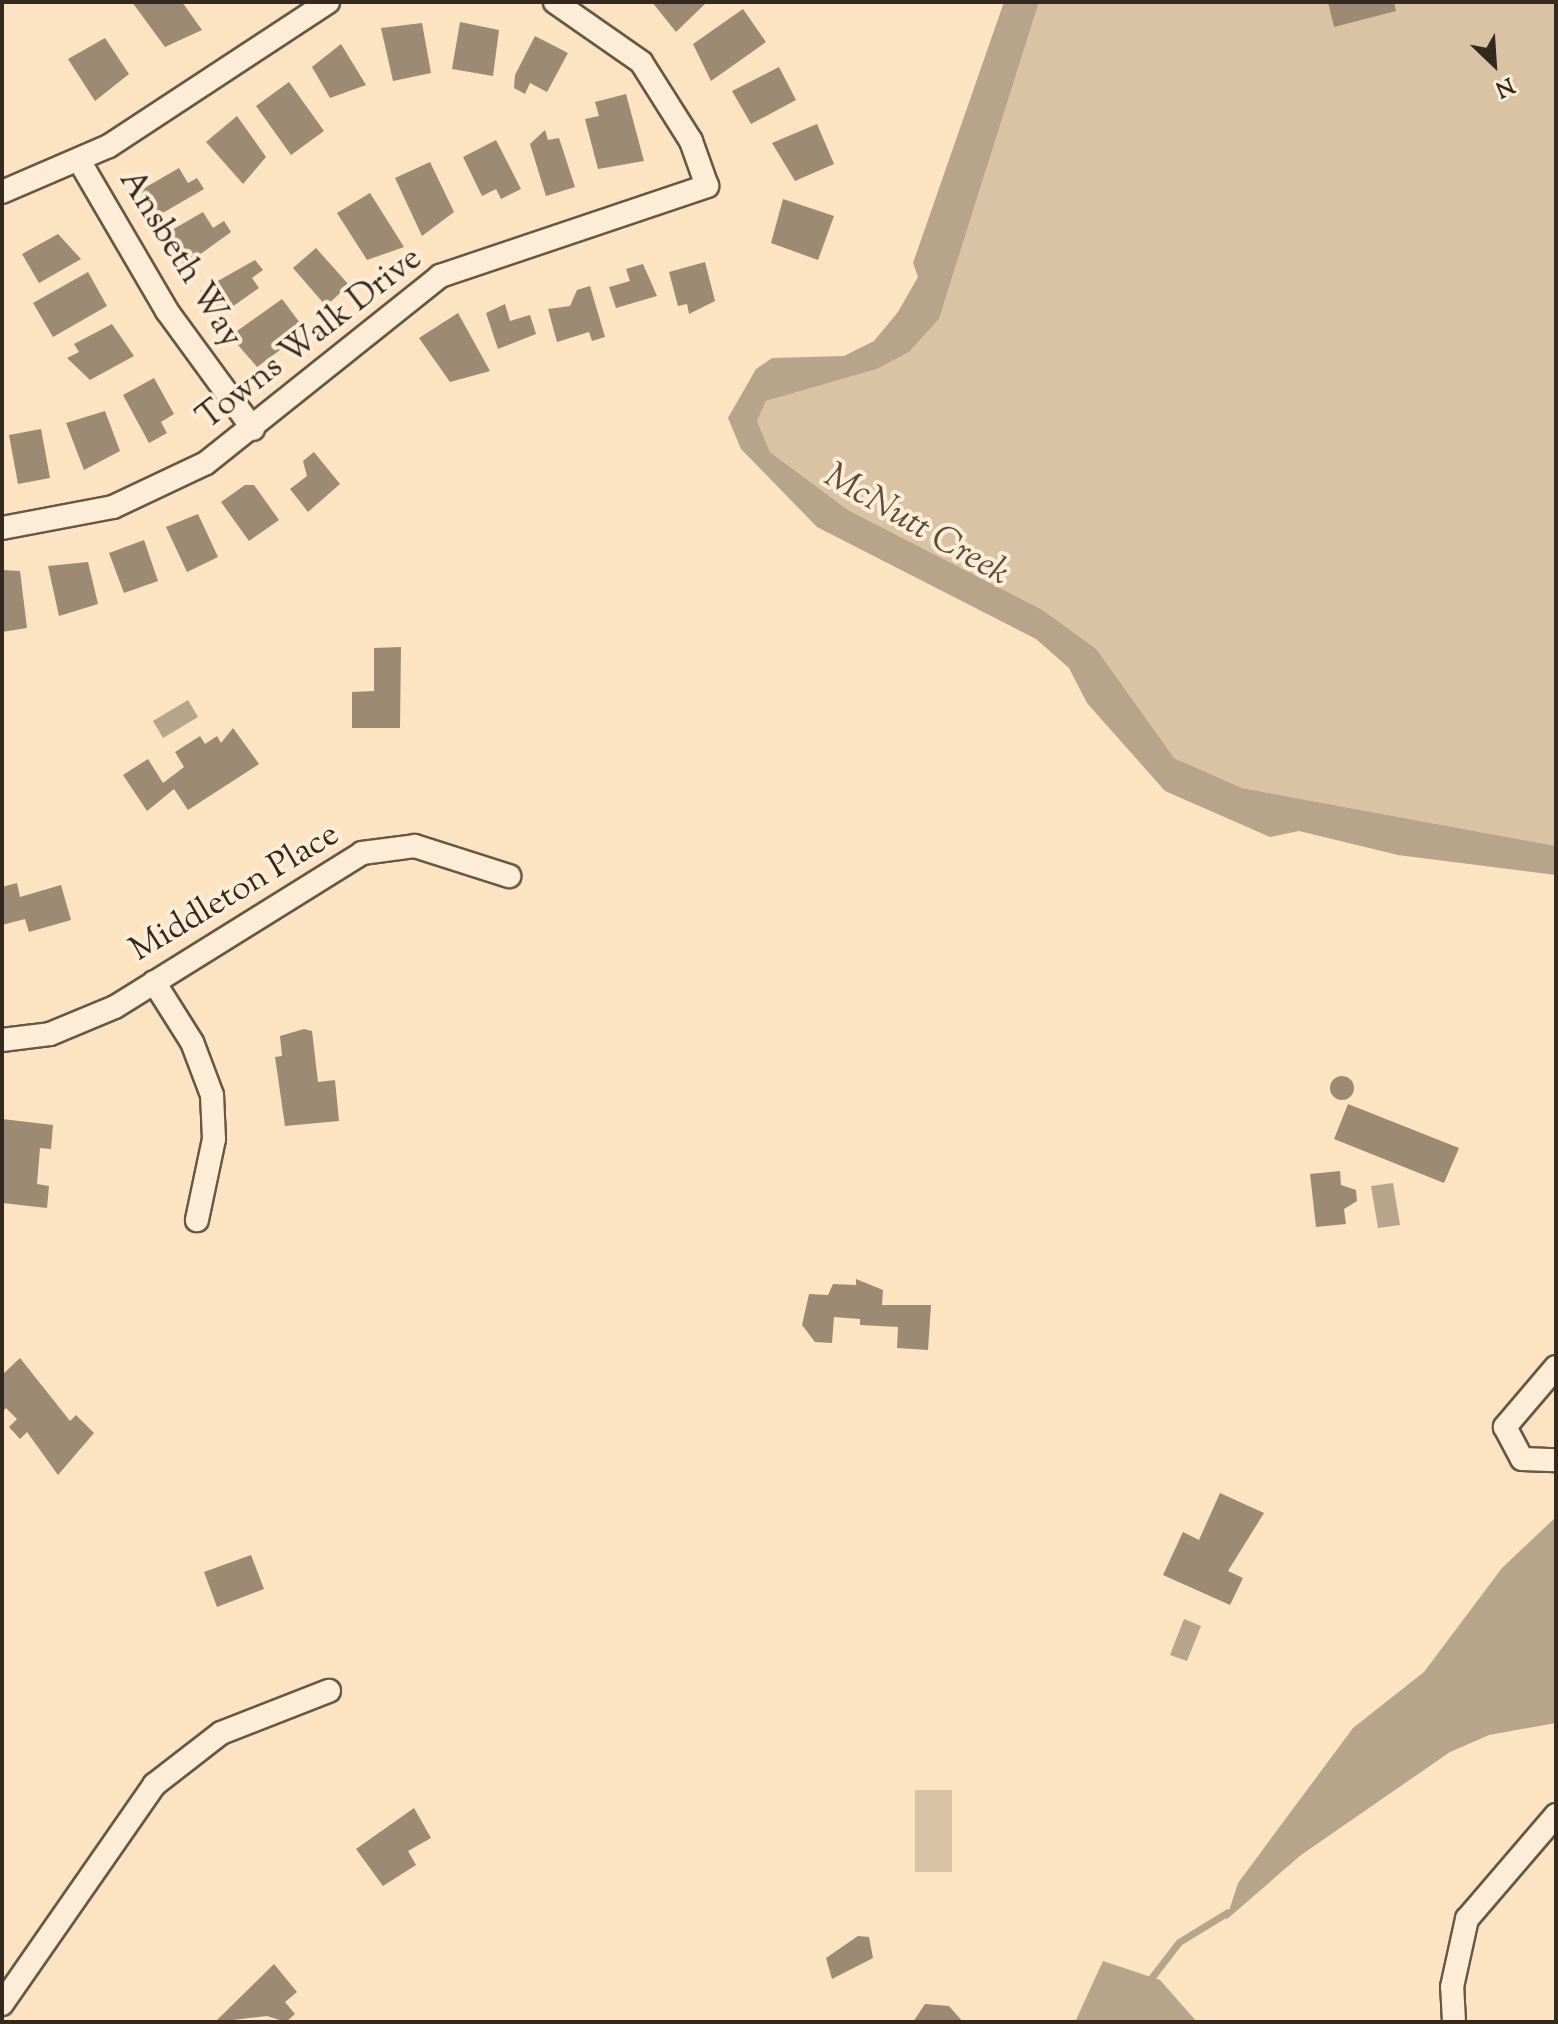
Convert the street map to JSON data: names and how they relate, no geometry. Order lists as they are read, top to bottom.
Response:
{
  "streets": {
    "street": ["Ansbeth Way", "Towns Walk Drive", "Middleton Place"]
  },
  "crossings": [
    ["Ansbeth Way", "Towns Walk Drive"]
  ],
  "water": ["McNutt Creek"],
  "north": "bottom right"
}
